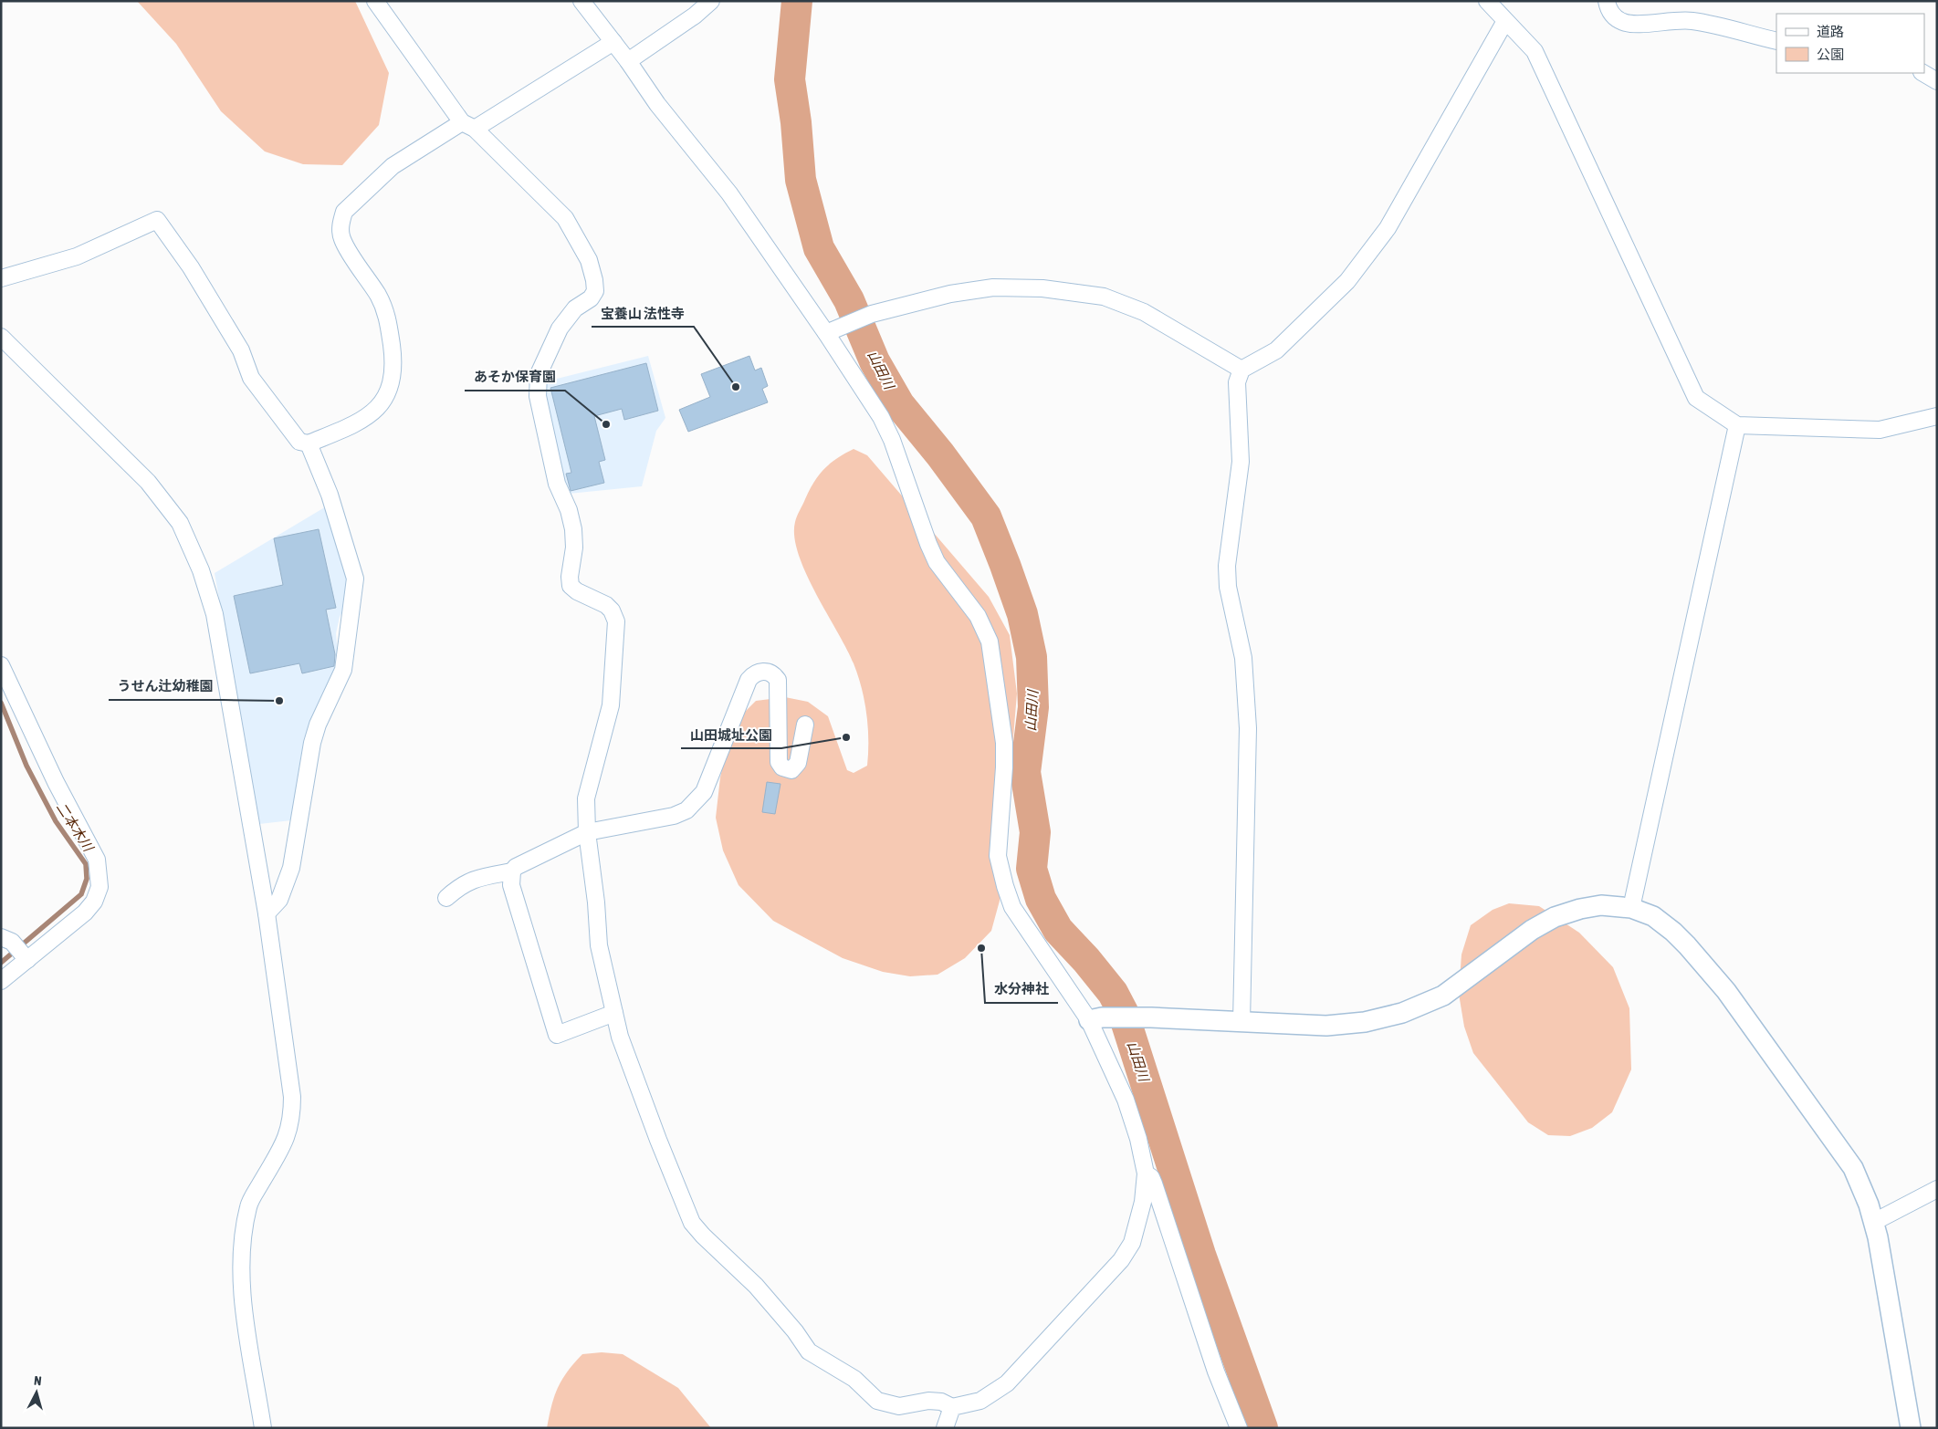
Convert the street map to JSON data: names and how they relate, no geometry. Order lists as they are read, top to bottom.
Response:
{
  "water": ["山田川", "二本木川"],
  "places": [
    "宝養山 法性寺",
    "あそか保育園",
    "うせん辻幼稚園",
    "山田城址公園",
    "水分神社"
  ],
  "legend": ["道路", "公園"],
  "north": "top"
}
